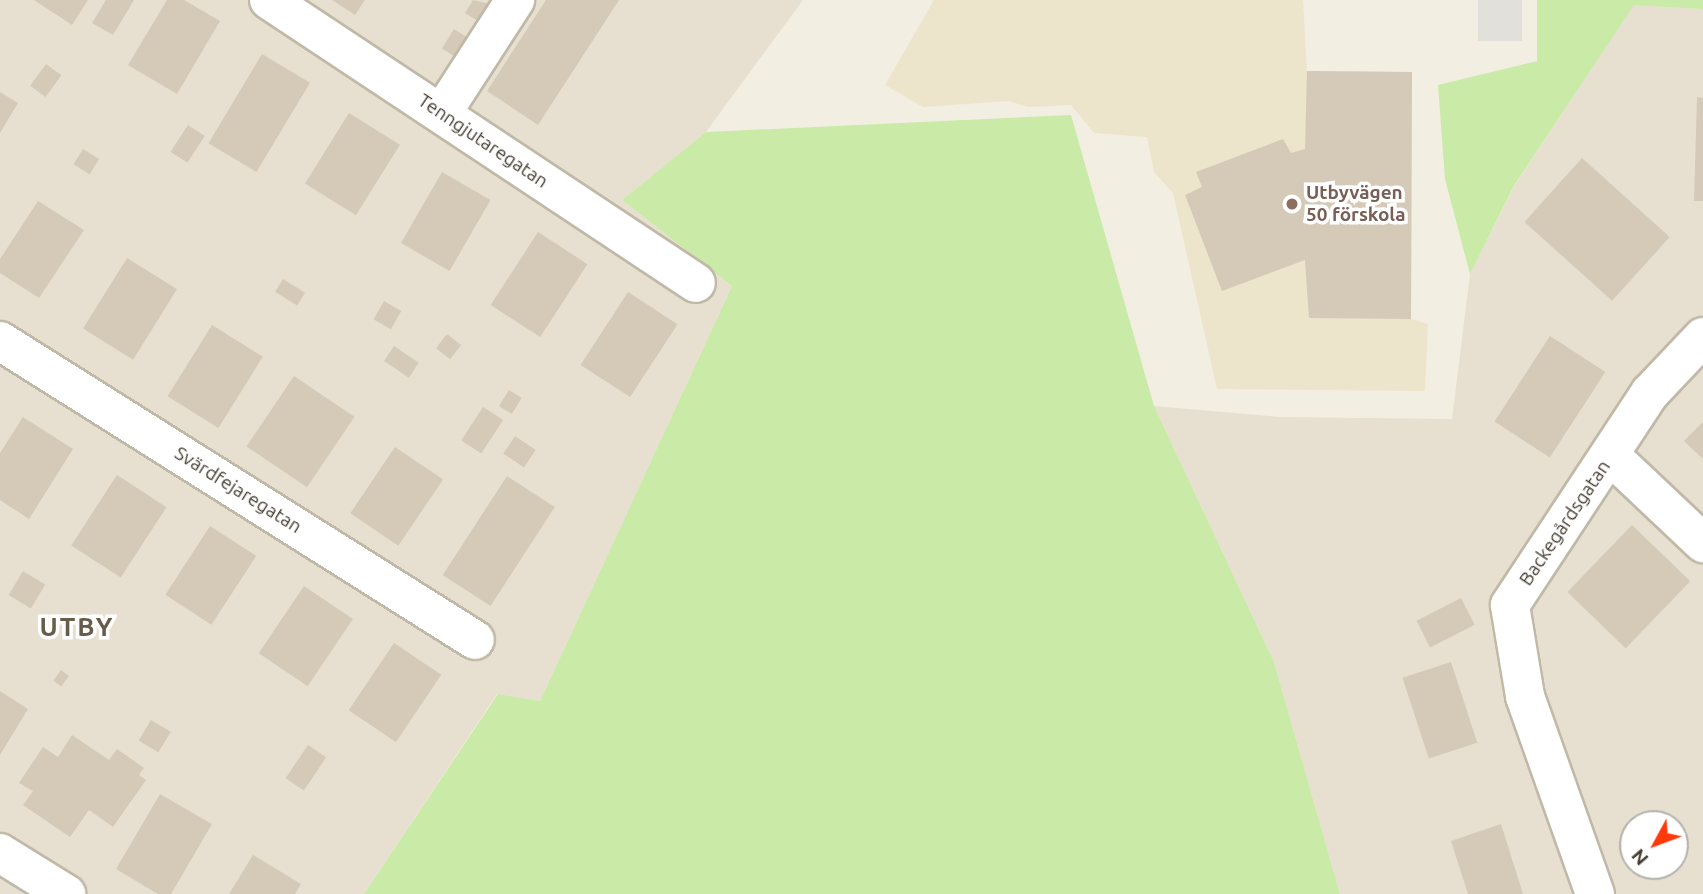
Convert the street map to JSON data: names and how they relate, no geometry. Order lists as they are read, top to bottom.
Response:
{
  "streets": {
    "street": ["Tenngjutaregatan", "Svärdfejaregatan", "Backegårdsgatan"]
  },
  "districts": ["UTBY"],
  "places": ["Utbyvägen 50 förskola"],
  "north": "bottom left"
}
